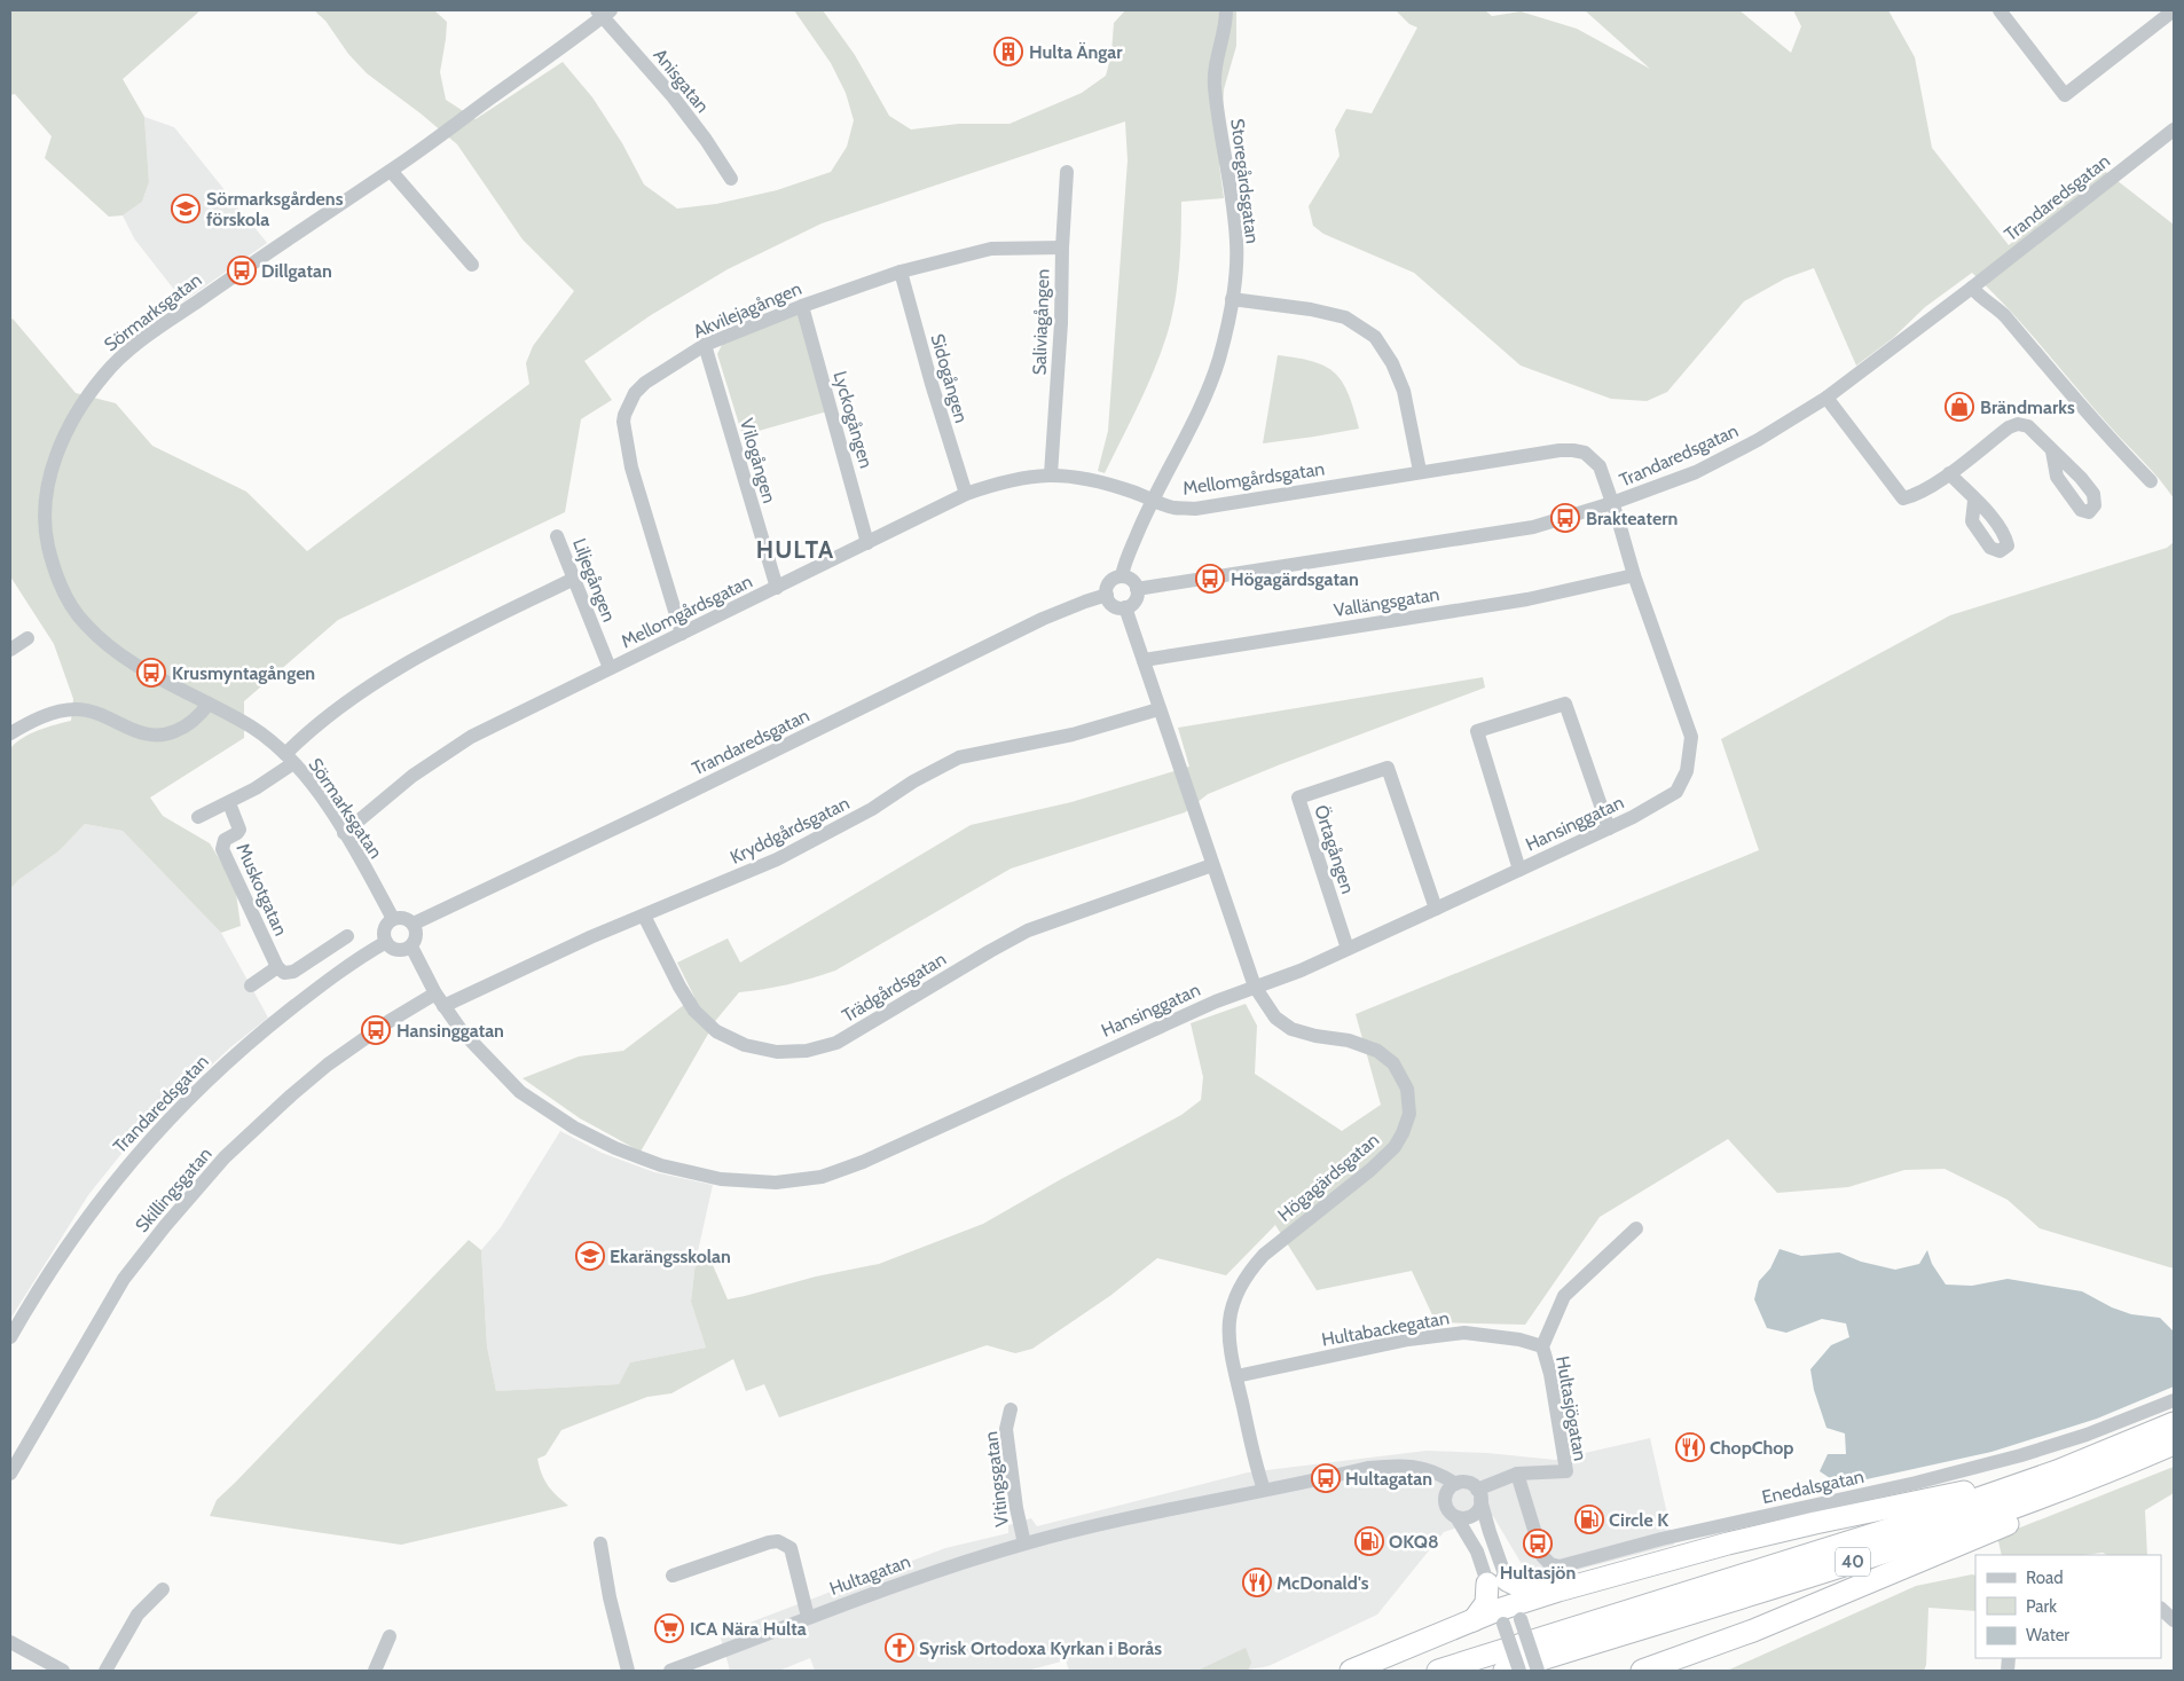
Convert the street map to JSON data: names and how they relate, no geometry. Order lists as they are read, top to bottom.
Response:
{
  "streets": {
    "highway": ["40"],
    "street": [
      "Anisgatan",
      "Storegårdsgatan",
      "Trandaredsgatan",
      "Akvilejagången",
      "Sörmarksgatan",
      "Saliviagången",
      "Sidogången",
      "Lyckogången",
      "Vilogången",
      "Mellomgårdsgatan",
      "Liljegången",
      "Vallängsgatan",
      "Hansinggatan",
      "Kryddgårdsgatan",
      "Örtagången",
      "Muskotgatan",
      "Trädgårdsgatan",
      "Högagärdsgatan",
      "Skillingsgatan",
      "Hultabackegatan",
      "Hultasjögatan",
      "Vitingsgatan",
      "Enedalsgatan",
      "Hultagatan"
    ]
  },
  "crossings": [
    ["Anisgatan", "Sörmarksgatan"],
    ["Storegårdsgatan", "Trandaredsgatan"],
    ["Storegårdsgatan", "Mellomgårdsgatan"],
    ["Storegårdsgatan", "Högagärdsgatan"],
    ["Trandaredsgatan", "Sörmarksgatan"],
    ["Trandaredsgatan", "Mellomgårdsgatan"],
    ["Trandaredsgatan", "Hansinggatan"],
    ["Trandaredsgatan", "Högagärdsgatan"],
    ["Akvilejagången", "Saliviagången"],
    ["Akvilejagången", "Sidogången"],
    ["Akvilejagången", "Lyckogången"],
    ["Akvilejagången", "Vilogången"],
    ["Akvilejagången", "Mellomgårdsgatan"],
    ["Sörmarksgatan", "Mellomgårdsgatan"],
    ["Sörmarksgatan", "Hansinggatan"],
    ["Saliviagången", "Mellomgårdsgatan"],
    ["Sidogången", "Mellomgårdsgatan"],
    ["Lyckogången", "Mellomgårdsgatan"],
    ["Vilogången", "Mellomgårdsgatan"],
    ["Mellomgårdsgatan", "Liljegången"],
    ["Mellomgårdsgatan", "Hansinggatan"],
    ["Vallängsgatan", "Hansinggatan"],
    ["Vallängsgatan", "Högagärdsgatan"],
    ["Hansinggatan", "Kryddgårdsgatan"],
    ["Hansinggatan", "Örtagången"],
    ["Hansinggatan", "Högagärdsgatan"],
    ["Hansinggatan", "Skillingsgatan"],
    ["Kryddgårdsgatan", "Trädgårdsgatan"],
    ["Kryddgårdsgatan", "Högagärdsgatan"],
    ["Kryddgårdsgatan", "Skillingsgatan"],
    ["Trädgårdsgatan", "Högagärdsgatan"],
    ["Högagärdsgatan", "Hultabackegatan"],
    ["Högagärdsgatan", "Hultagatan"],
    ["Hultabackegatan", "Hultasjögatan"],
    ["Hultasjögatan", "Enedalsgatan"],
    ["Hultasjögatan", "Hultagatan"],
    ["Vitingsgatan", "Hultagatan"]
  ],
  "districts": ["HULTA"],
  "places": {
    "building": ["Hulta Ängar"],
    "school or university": ["Sörmarksgårdens förskola", "Ekarängsskolan"],
    "bus stop": [
      "Dillgatan",
      "Brakteatern",
      "Högagärdsgatan",
      "Krusmyntagången",
      "Hansinggatan",
      "Hultagatan",
      "Hultasjön"
    ],
    "shop": ["Brändmarks"],
    "restaurant": ["ChopChop", "McDonald's"],
    "fuel station": ["Circle K", "OKQ8"],
    "supermarket": ["ICA Nära Hulta"],
    "church": ["Syrisk Ortodoxa Kyrkan i Borås"]
  },
  "legend": ["Road", "Park", "Water"]
}
